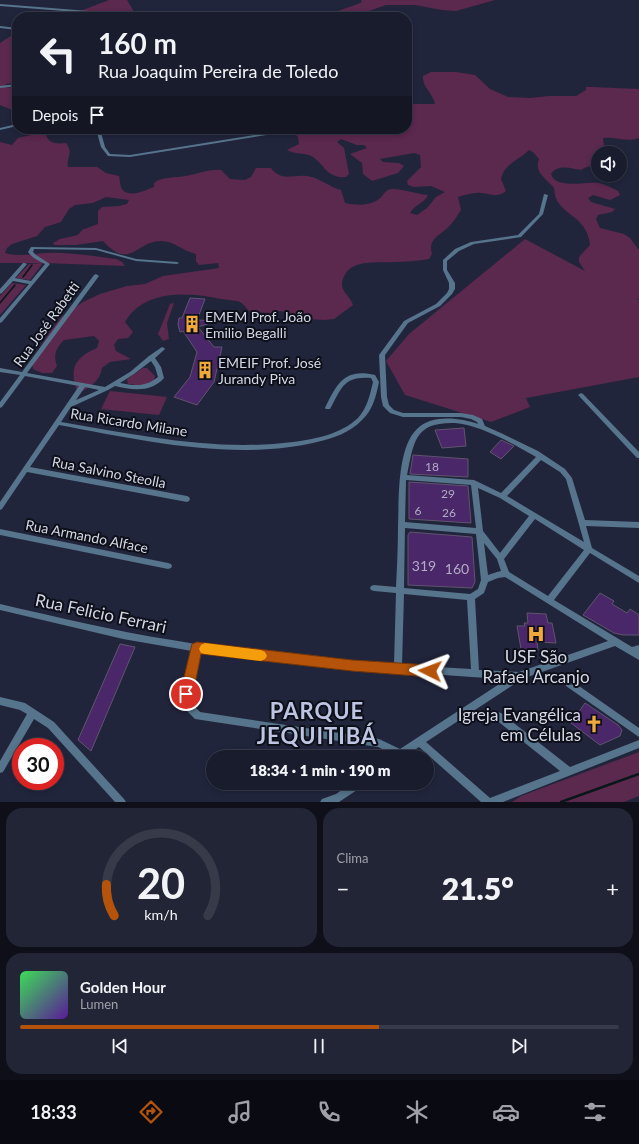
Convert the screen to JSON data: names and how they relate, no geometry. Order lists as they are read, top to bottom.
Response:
{
  "streets": {
    "street": [
      "Rua José Rabetti",
      "Rua Ricardo Milane",
      "Rua Salvino Steolla",
      "Rua Armando Alface",
      "Rua Felicio Ferrari"
    ]
  },
  "districts": ["PARQUE JEQUITIBÁ"],
  "places": {
    "building": ["EMEM Prof. João Emilio Begalli", "EMEIF Prof. José Jurandy Piva"],
    "hospital": ["USF São Rafael Arcanjo"],
    "church": ["Igreja Evangélica em Células"]
  },
  "house_numbers": [
    "18",
    "29",
    "6",
    "26",
    "319",
    "160"
  ],
  "page": {
    "turn": ["160 m", "Rua Joaquim Pereira de Toledo"],
    "then": "Depois",
    "limit": "30",
    "trip": "18:34 · 1 min · 190 m",
    "tile": "Clima",
    "heat": ["−", "21.5°", "+"],
    "song": ["Golden Hour", "Lumen"],
    "tabs": "18:33",
    "gauge": ["20", "km/h"]
  }
}
